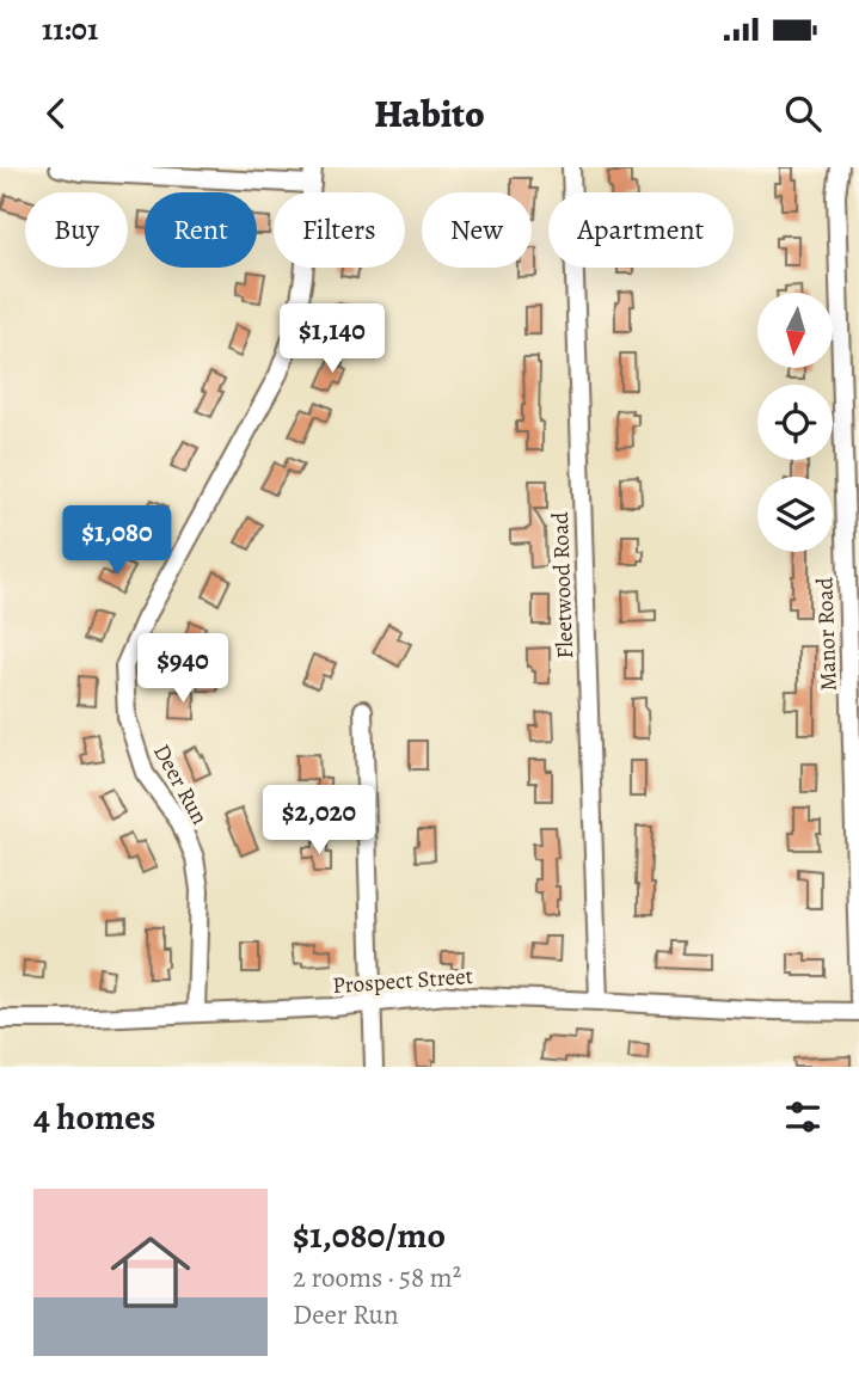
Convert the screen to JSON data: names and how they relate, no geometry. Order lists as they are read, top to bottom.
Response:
{
  "streets": {
    "street": [
      "Fleetwood Road",
      "Manor Road",
      "Deer Run",
      "Prospect Street"
    ]
  },
  "crossings": [
    ["Fleetwood Road", "Prospect Street"],
    ["Deer Run", "Prospect Street"]
  ],
  "north": "bottom",
  "page": {
    "status": "11:01",
    "header": "Habito",
    "chip": [
      "Buy",
      "Rent",
      "Filters",
      "New",
      "Apartment"
    ],
    "price": [
      "$1,140",
      "$1,080",
      "$940",
      "$2,020"
    ],
    "heading": "4 homes",
    "list": [
      {
        "name": "$1,080/mo",
        "note": "2 rooms · 58 m² · Deer Run"
      }
    ]
  }
}
